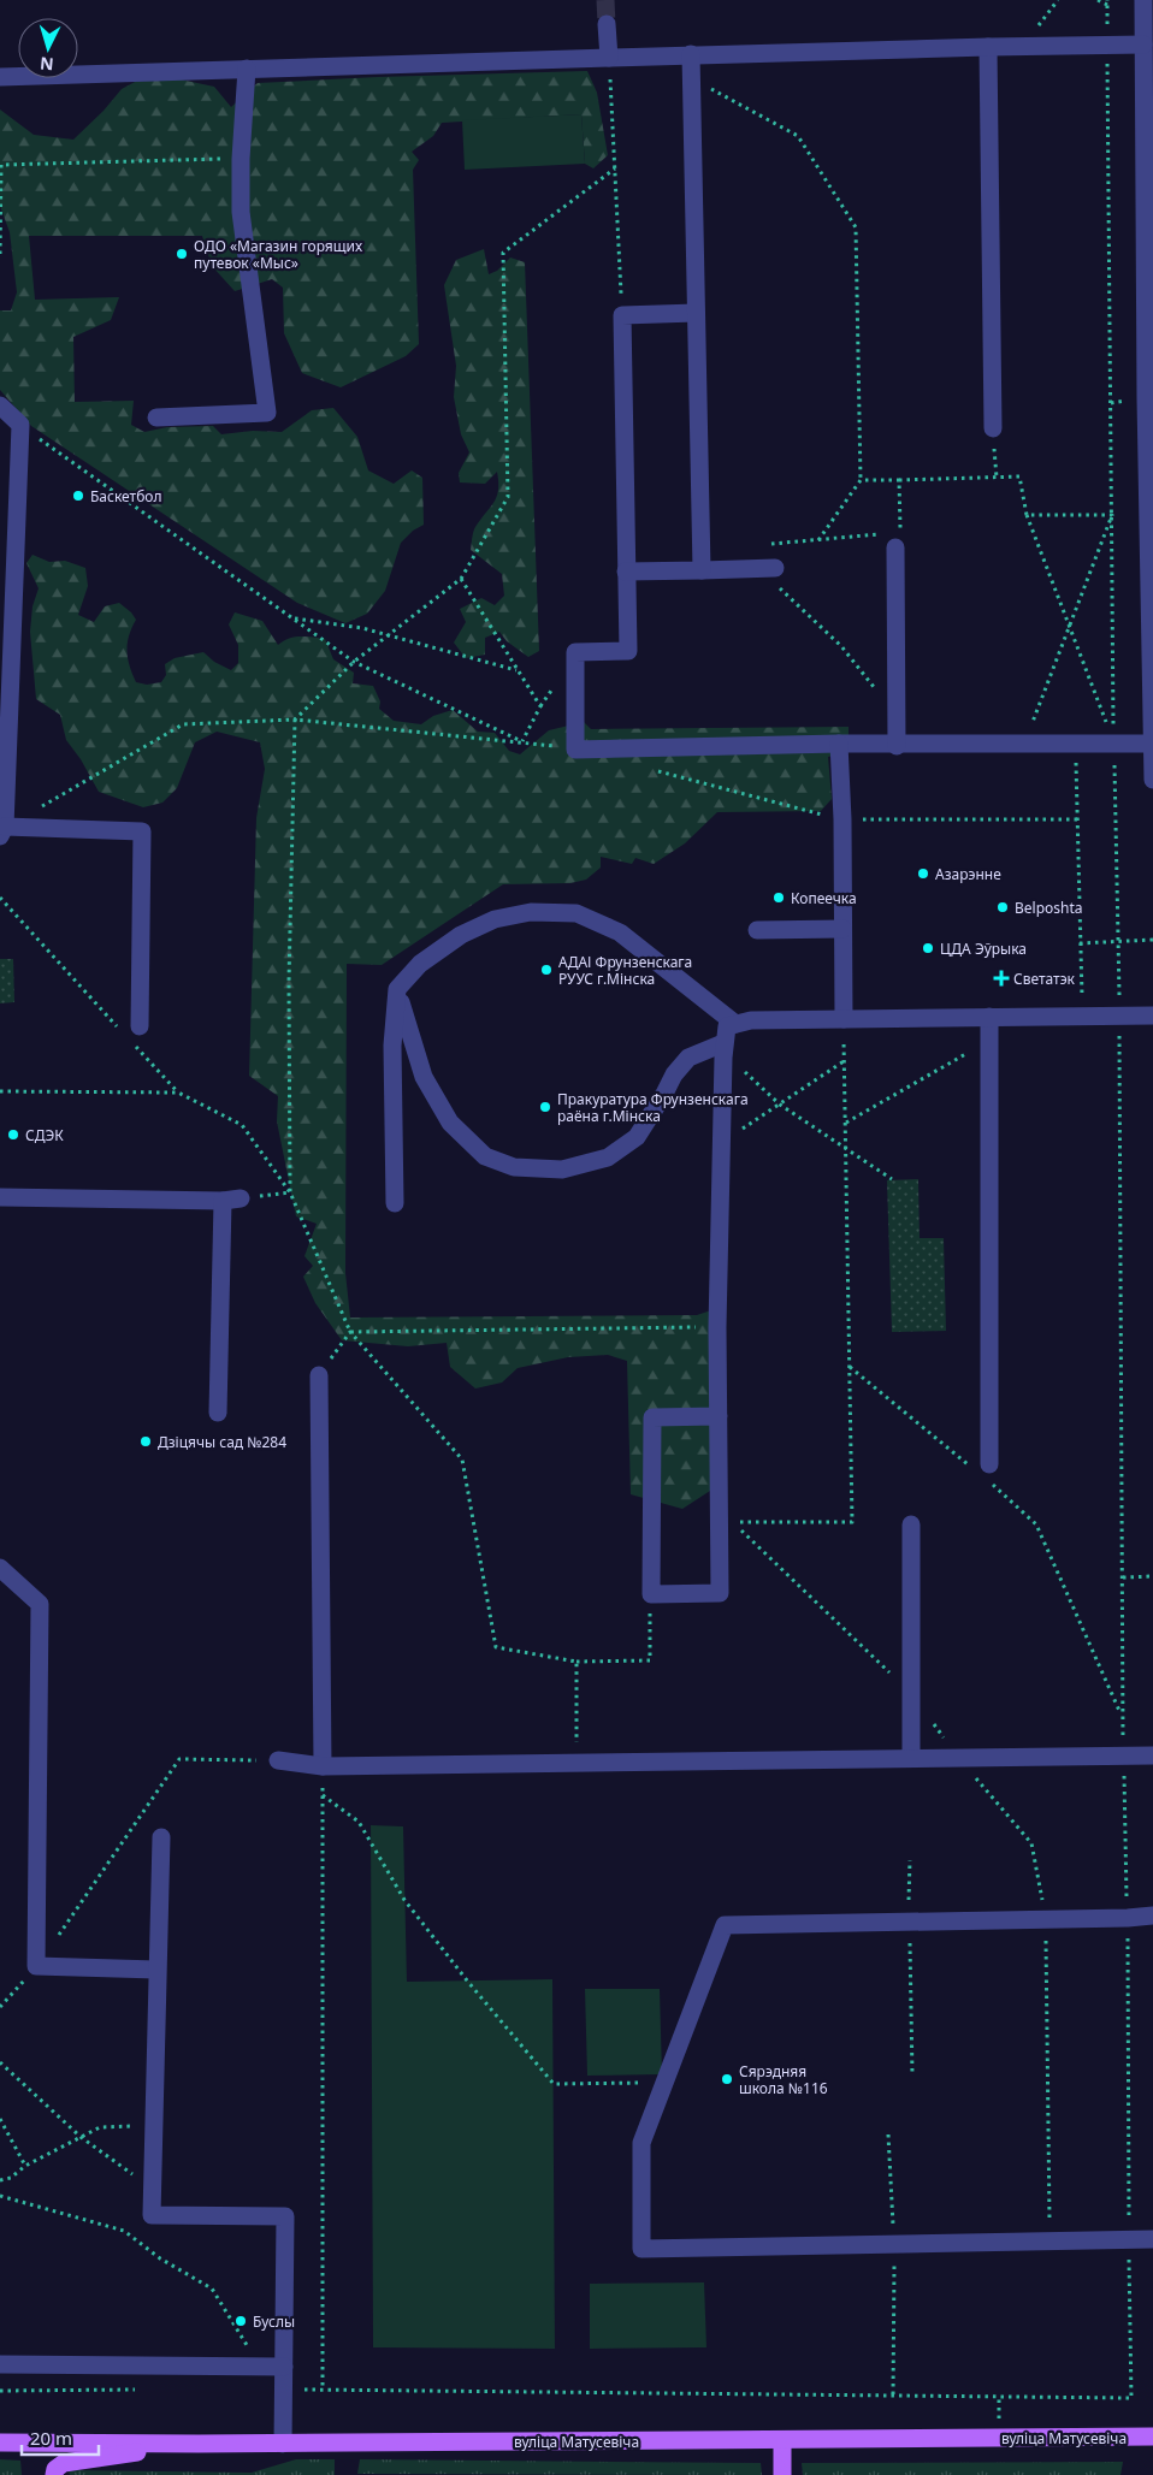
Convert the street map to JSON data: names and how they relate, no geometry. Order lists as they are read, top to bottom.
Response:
{
  "streets": {
    "main road": ["вуліца Матусевіча"]
  },
  "places": {
    "other": [
      "ОДО «Магазин горящих путевок «Мыс»",
      "Баскетбол",
      "Азарэнне",
      "Копеечка",
      "Belposhta",
      "ЦДА Эўрыка",
      "АДАІ Фрунзенскага РУУС г.Мінска",
      "Пракуратура Фрунзенскага раёна г.Мінска",
      "СДЭК",
      "Дзіцячы сад №284",
      "Сярэдняя школа №116",
      "Буслы"
    ],
    "health": ["Светатэк"]
  },
  "scale_bar": "20 m",
  "north": "bottom"
}
